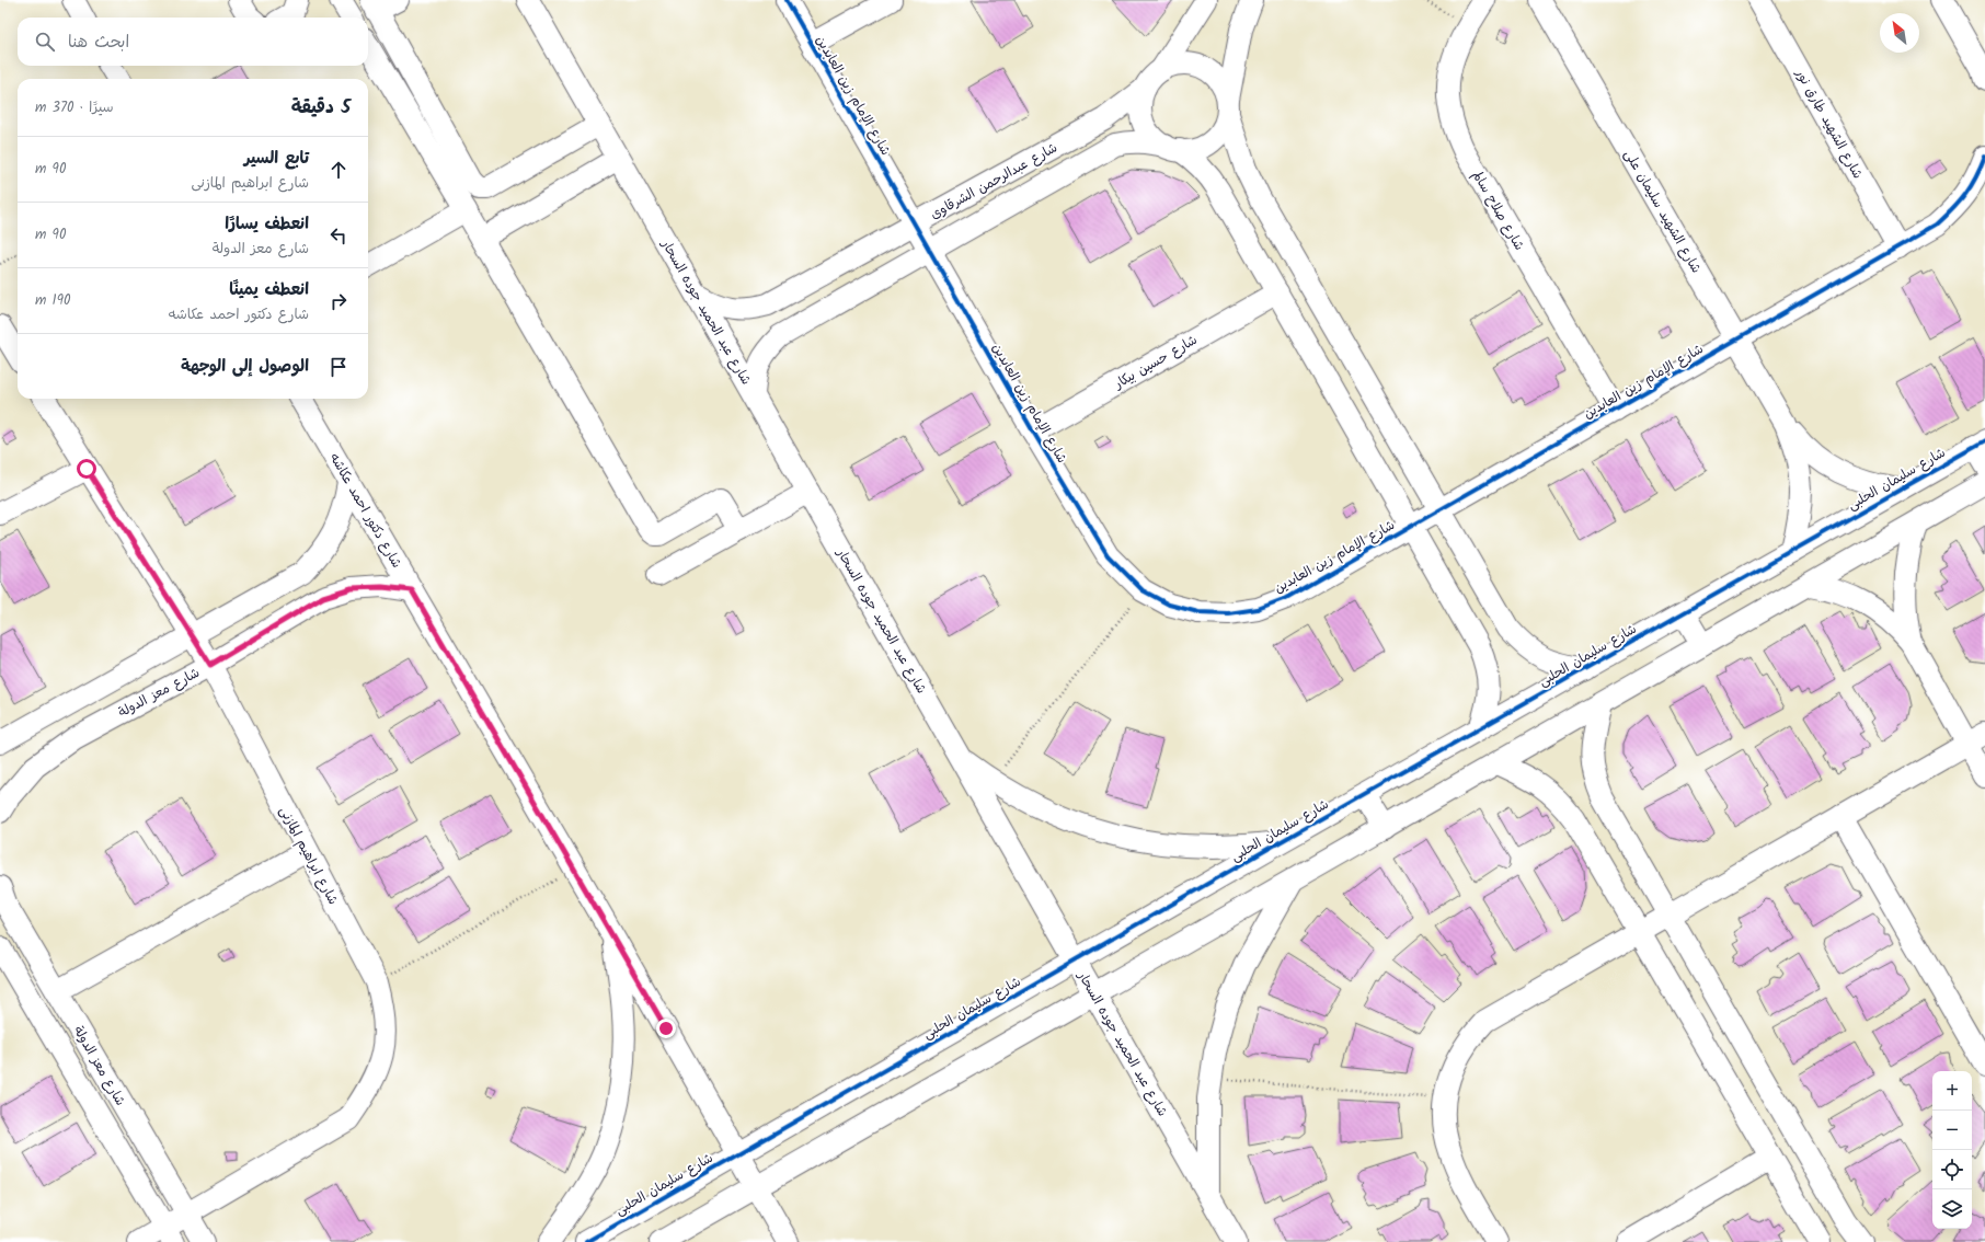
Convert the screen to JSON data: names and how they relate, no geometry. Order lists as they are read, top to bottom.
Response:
{
  "streets": {
    "street": [
      "شارع الإمام زين العابدين",
      "شارع الشهيد طارق نور",
      "شارع عبدالرحمن الشرقاوى",
      "شارع صلاح سالم",
      "شارع الشهيد سليمان على",
      "شارع عبد الحميد جوده السحار",
      "شارع حسين بيكار",
      "شارع سليمان الحلبى",
      "شارع دكتور احمد عكاشه",
      "شارع معز الدولة",
      "شارع ابراهيم المازنى"
    ]
  },
  "crossings": [
    ["شارع الإمام زين العابدين", "شارع الشهيد طارق نور"],
    ["شارع الإمام زين العابدين", "شارع عبدالرحمن الشرقاوى"],
    ["شارع الإمام زين العابدين", "شارع صلاح سالم"],
    ["شارع الإمام زين العابدين", "شارع الشهيد سليمان على"],
    ["شارع الإمام زين العابدين", "شارع حسين بيكار"],
    ["شارع عبدالرحمن الشرقاوى", "شارع عبد الحميد جوده السحار"],
    ["شارع الشهيد سليمان على", "شارع سليمان الحلبى"],
    ["شارع عبد الحميد جوده السحار", "شارع سليمان الحلبى"],
    ["شارع سليمان الحلبى", "شارع دكتور احمد عكاشه"],
    ["شارع دكتور احمد عكاشه", "شارع معز الدولة"],
    ["شارع معز الدولة", "شارع ابراهيم المازنى"]
  ],
  "north": "top left",
  "page": {
    "search": "ابحث هنا",
    "heading": ["5 دقيقة", "سيرًا · 370 m"],
    "list": [
      ["تابع السير", "شارع ابراهيم المازنى", "90 m"],
      ["انعطف يسارًا", "شارع معز الدولة", "90 m"],
      ["انعطف يمينًا", "شارع دكتور احمد عكاشه", "190 m"],
      "الوصول إلى الوجهة"
    ],
    "map_buttons": ["+", "−"]
  }
}
